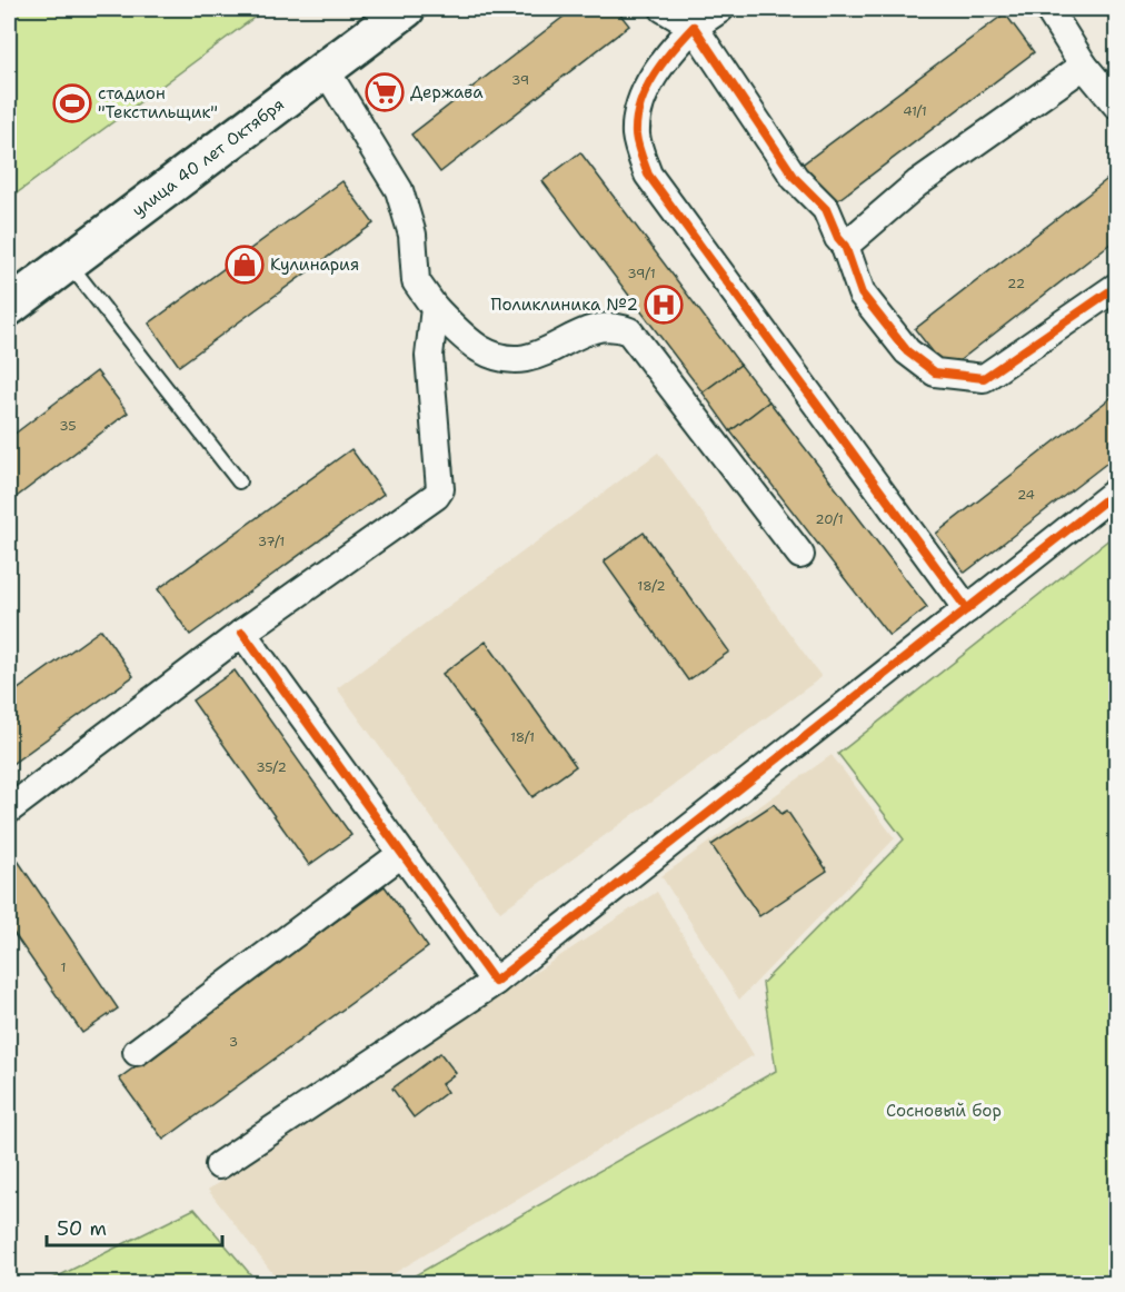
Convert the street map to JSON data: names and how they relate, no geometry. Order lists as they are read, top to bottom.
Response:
{
  "streets": {
    "main road": ["улица 40 лет Октября"]
  },
  "parks": ["Сосновый бор"],
  "places": {
    "supermarket": ["Держава"],
    "sports": ["стадион \"Текстильщик\""],
    "shop": ["Кулинария"],
    "hospital": ["Поликлиника №2"]
  },
  "house_numbers": [
    "39",
    "41/1",
    "39/1",
    "22",
    "35",
    "24",
    "20/1",
    "37/1",
    "18/2",
    "18/1",
    "35/2",
    "1",
    "3"
  ],
  "scale_bar": "50 m"
}
